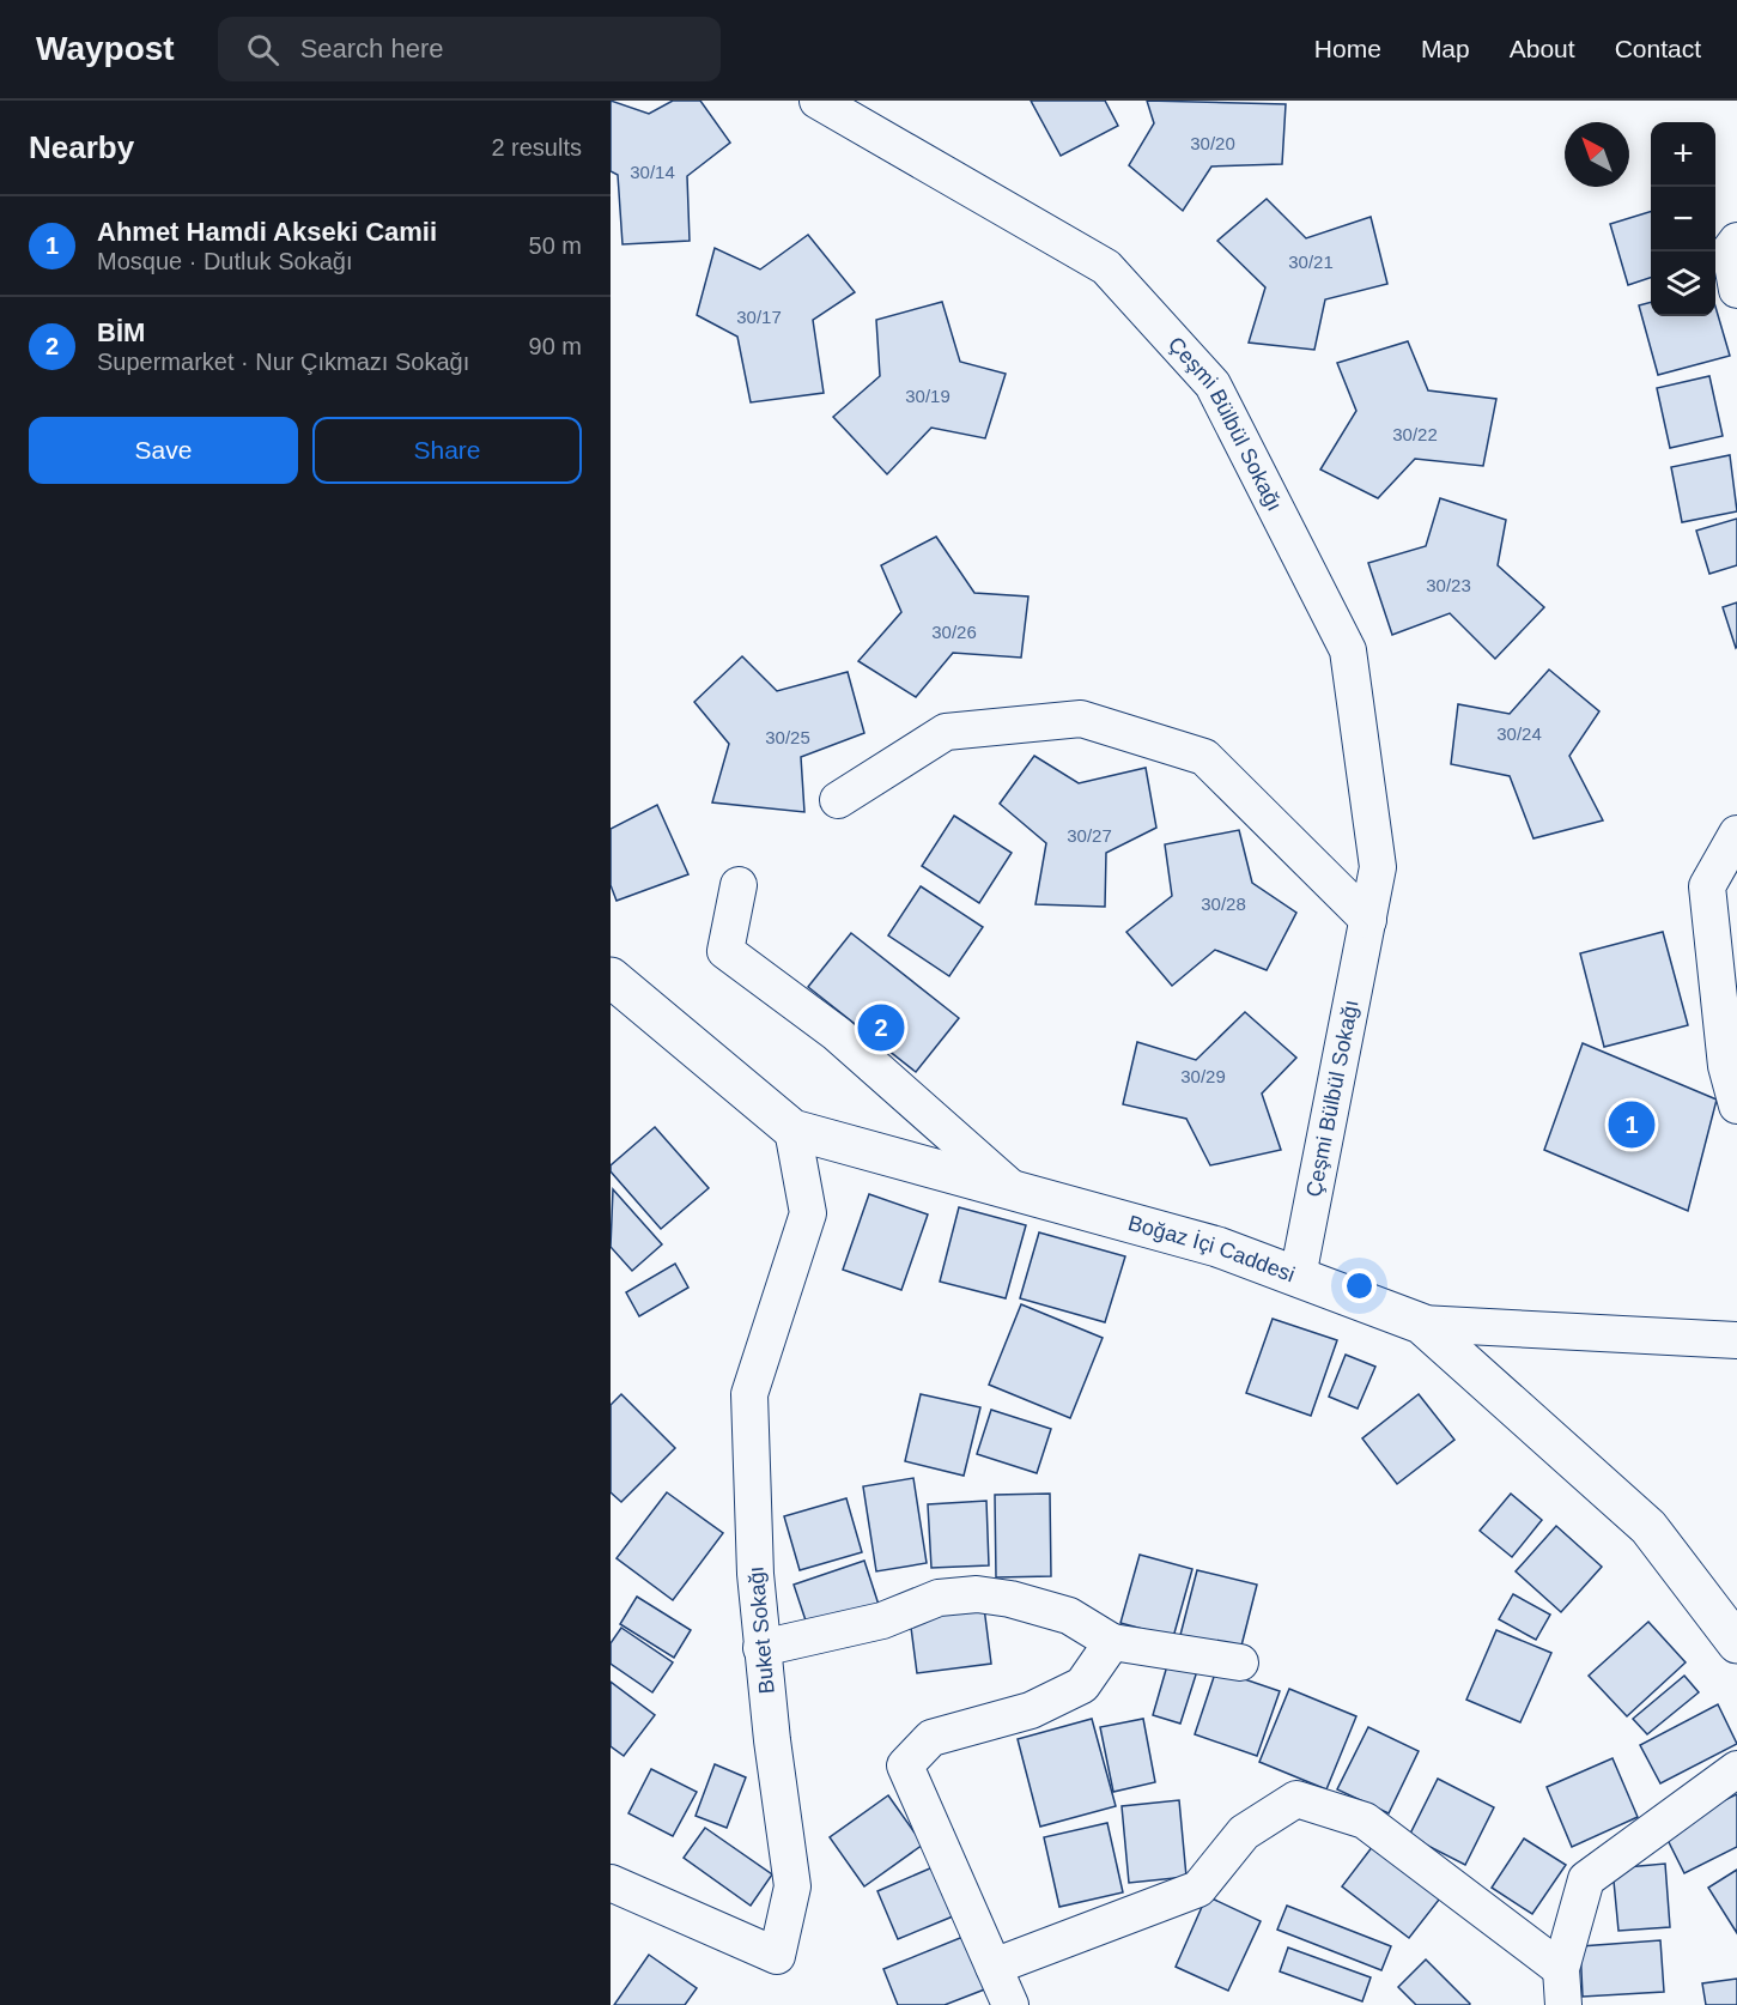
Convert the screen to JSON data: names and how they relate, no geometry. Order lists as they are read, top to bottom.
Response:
{
  "streets": {
    "main road": ["Boğaz İçi Caddesi"],
    "street": ["Çeşmi Bülbül Sokağı", "Buket Sokağı"]
  },
  "crossings": [
    ["Çeşmi Bülbül Sokağı", "Boğaz İçi Caddesi"],
    ["Boğaz İçi Caddesi", "Buket Sokağı"]
  ],
  "house_numbers": [
    "30/20",
    "30/14",
    "30/21",
    "30/17",
    "30/19",
    "30/22",
    "30/23",
    "30/26",
    "30/24",
    "30/25",
    "30/27",
    "30/28",
    "30/29"
  ],
  "north": "top left",
  "page": {
    "header": "Waypost",
    "search": "Search here",
    "nav": [
      "Home",
      "Map",
      "About",
      "Contact"
    ],
    "heading": ["Nearby", "2 results"],
    "map_buttons": ["+", "−"],
    "list": [
      {
        "mark": "1",
        "name": "Ahmet Hamdi Akseki Camii",
        "note": "Mosque · Dutluk Sokağı",
        "value": "50 m"
      },
      {
        "mark": "2",
        "name": "BİM",
        "note": "Supermarket · Nur Çıkmazı Sokağı",
        "value": "90 m"
      }
    ],
    "buttons": ["Save", "Share"],
    "pins": ["2", "1"]
  }
}
